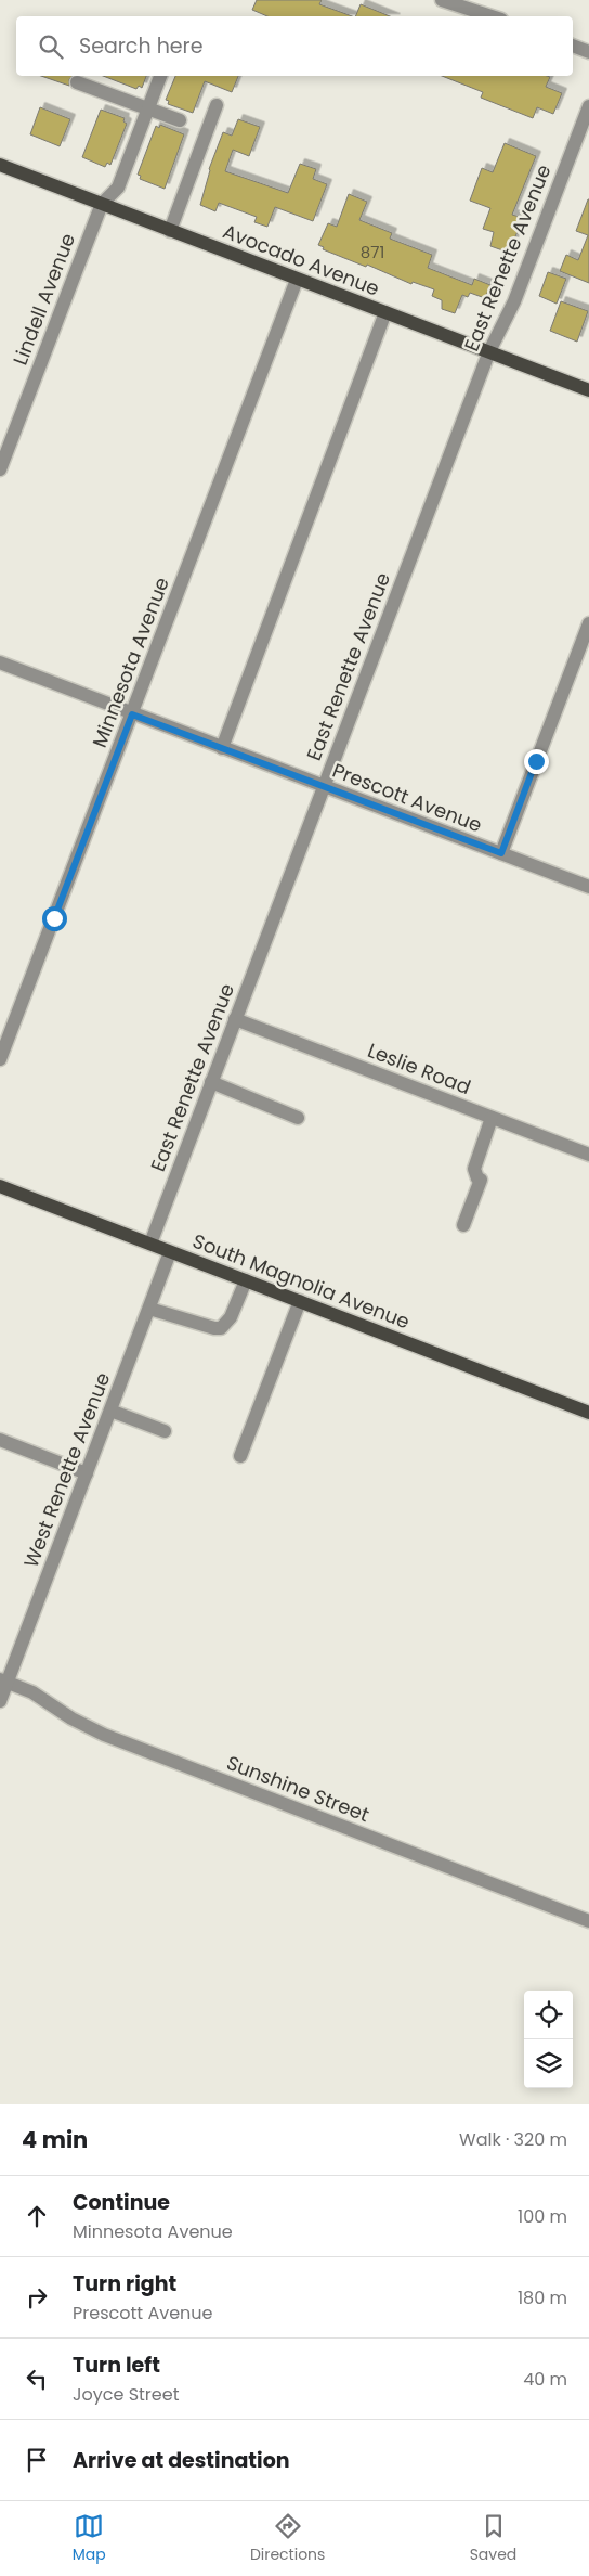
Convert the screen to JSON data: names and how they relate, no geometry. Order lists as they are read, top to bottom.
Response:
{
  "streets": {
    "main road": ["Avocado Avenue", "South Magnolia Avenue"],
    "street": [
      "East Renette Avenue",
      "Lindell Avenue",
      "Minnesota Avenue",
      "Prescott Avenue",
      "Leslie Road",
      "West Renette Avenue",
      "Sunshine Street"
    ]
  },
  "crossings": [
    ["East Renette Avenue", "Avocado Avenue"],
    ["East Renette Avenue", "Prescott Avenue"],
    ["East Renette Avenue", "Leslie Road"],
    ["East Renette Avenue", "South Magnolia Avenue"],
    ["Avocado Avenue", "Lindell Avenue"],
    ["Avocado Avenue", "Minnesota Avenue"],
    ["Minnesota Avenue", "Prescott Avenue"],
    ["South Magnolia Avenue", "West Renette Avenue"],
    ["West Renette Avenue", "Sunshine Street"]
  ],
  "house_numbers": ["871"],
  "page": {
    "search": "Search here",
    "heading": ["4 min", "Walk · 320 m"],
    "list": [
      ["Continue", "Minnesota Avenue", "100 m"],
      ["Turn right", "Prescott Avenue", "180 m"],
      ["Turn left", "Joyce Street", "40 m"],
      "Arrive at destination"
    ],
    "nav": ["Map", "Directions", "Saved"]
  }
}
